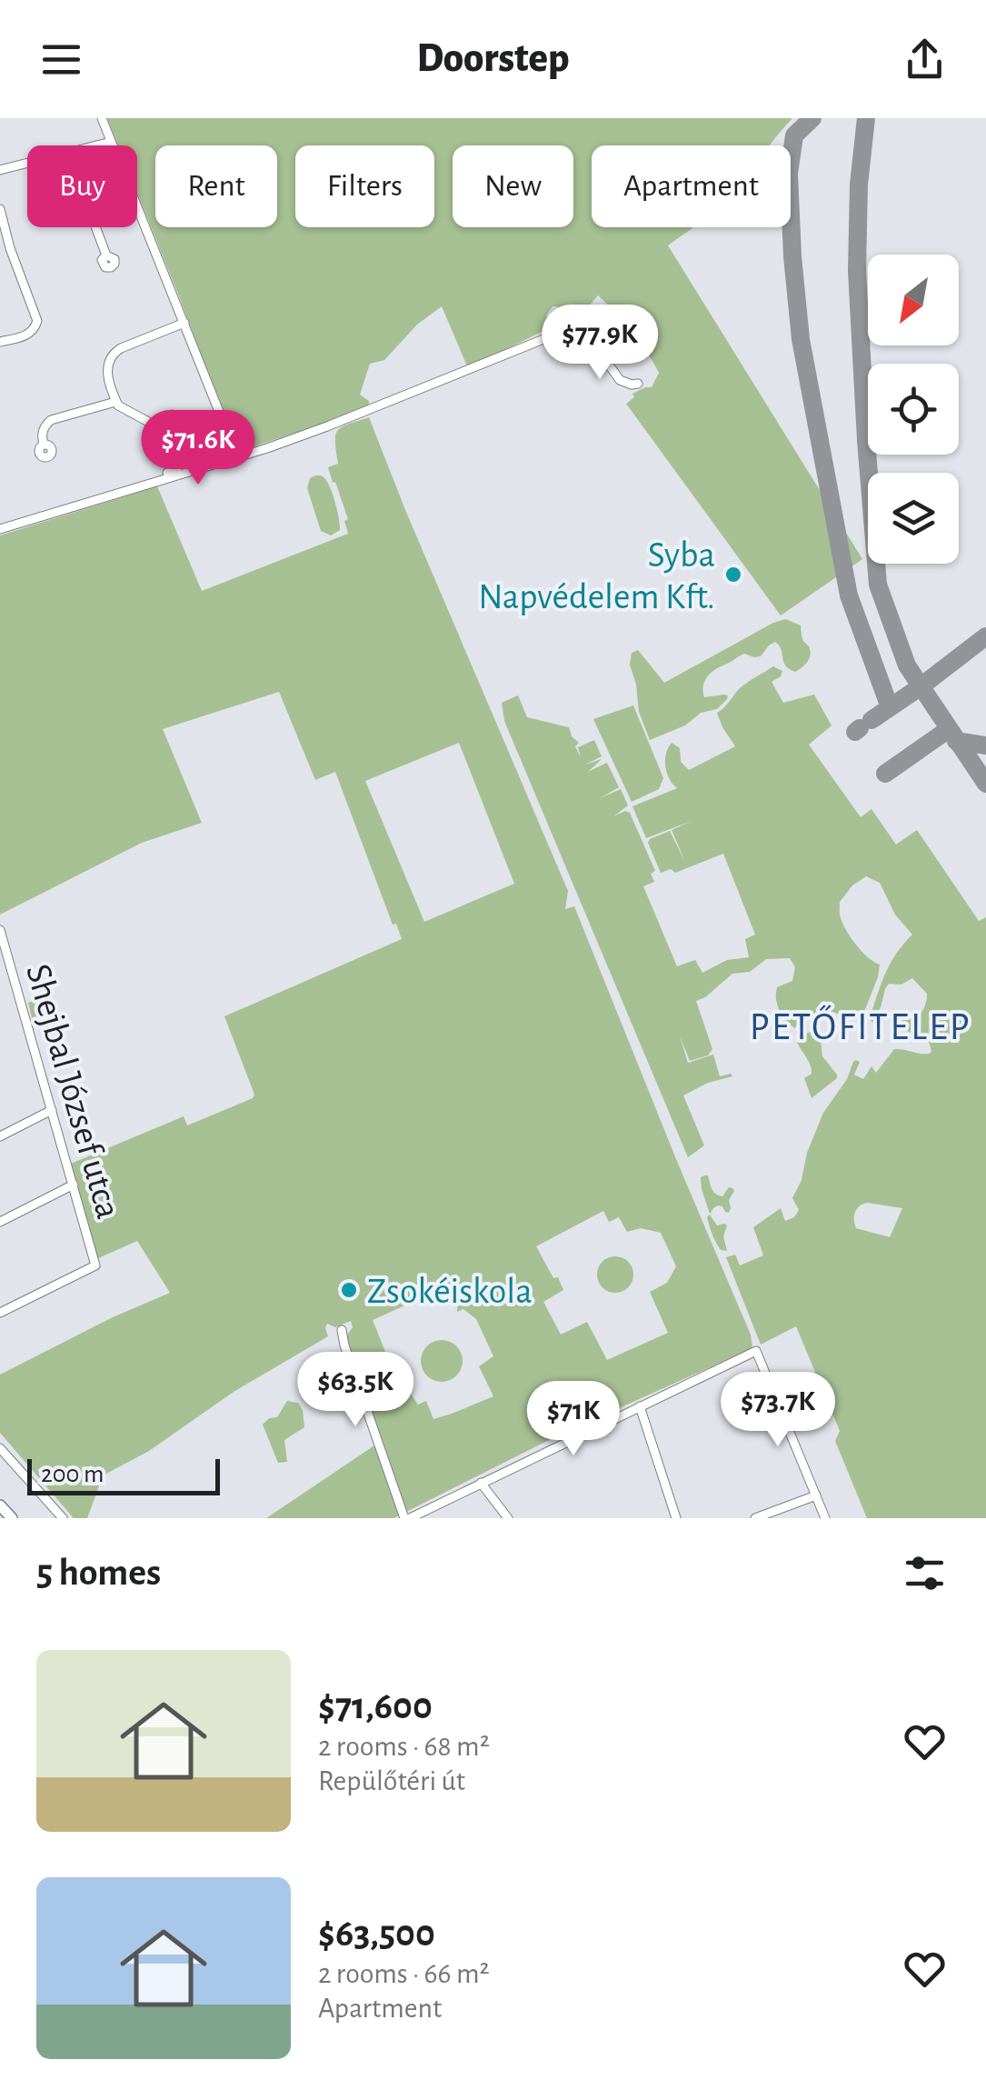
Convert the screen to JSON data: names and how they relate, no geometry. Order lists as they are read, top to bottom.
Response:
{
  "streets": {
    "street": ["Shejbal József utca"]
  },
  "districts": ["PETŐFITELEP"],
  "places": ["Syba Napvédelem Kft.", "Zsokéiskola"],
  "scale_bar": "200 m",
  "north": "bottom left",
  "page": {
    "header": "Doorstep",
    "chip": [
      "Buy",
      "Rent",
      "Filters",
      "New",
      "Apartment"
    ],
    "price": [
      "$77.9K",
      "$71.6K",
      "$63.5K",
      "$73.7K",
      "$71K"
    ],
    "scale": "200 m",
    "heading": "5 homes",
    "list": [
      {
        "name": "$71,600",
        "note": "2 rooms · 68 m² · Repülőtéri út"
      },
      {
        "name": "$63,500",
        "note": "2 rooms · 66 m² · Apartment"
      }
    ]
  }
}
